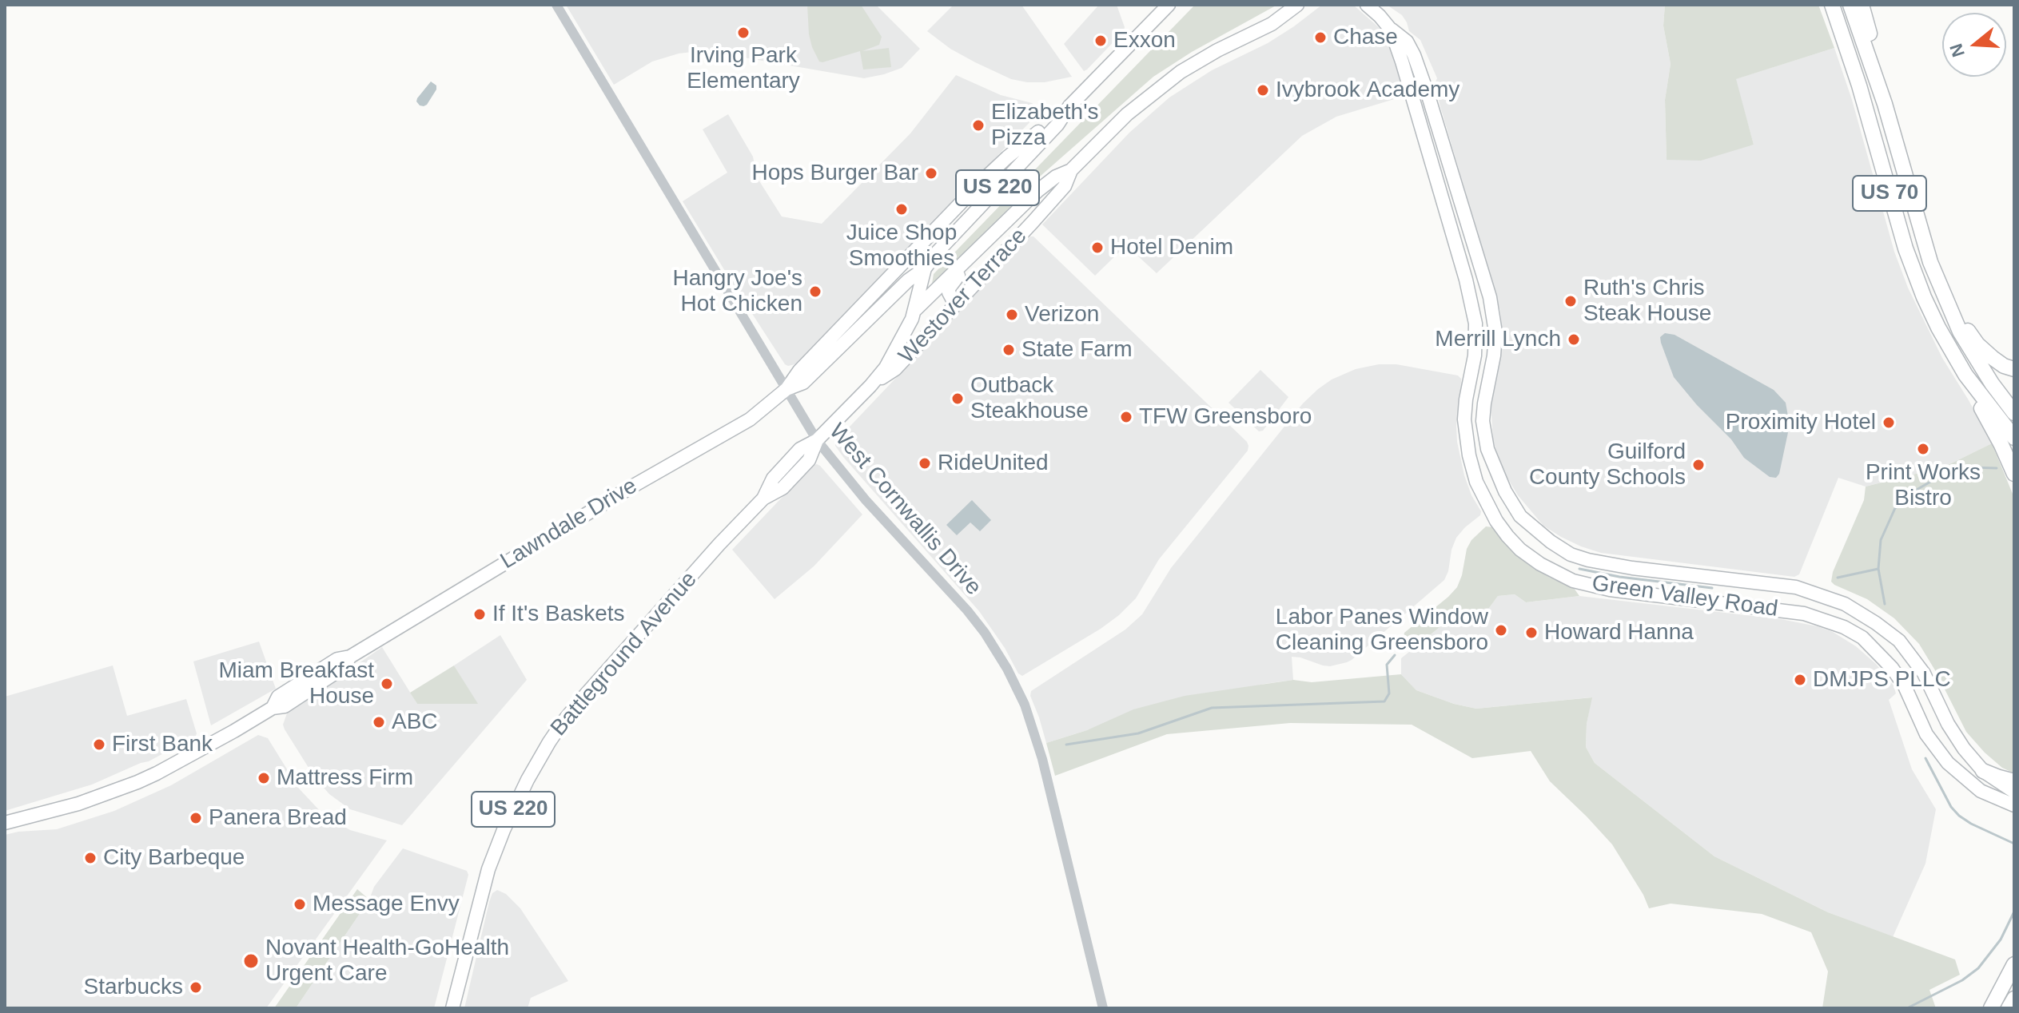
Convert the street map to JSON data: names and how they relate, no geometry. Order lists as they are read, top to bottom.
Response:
{
  "streets": {
    "highway": ["US 70"],
    "main road": [
      "US 220",
      "Westover Terrace",
      "Lawndale Drive",
      "Green Valley Road",
      "Battleground Avenue"
    ],
    "street": ["West Cornwallis Drive"]
  },
  "crossings": [
    ["Westover Terrace", "Battleground Avenue"],
    ["West Cornwallis Drive", "Lawndale Drive"],
    ["West Cornwallis Drive", "Battleground Avenue"],
    ["Lawndale Drive", "Battleground Avenue"]
  ],
  "places": [
    "Irving Park Elementary",
    "Chase",
    "Exxon",
    "Ivybrook Academy",
    "Elizabeth's Pizza",
    "Hops Burger Bar",
    "Juice Shop Smoothies",
    "Hotel Denim",
    "Hangry Joe's Hot Chicken",
    "Ruth's Chris Steak House",
    "Verizon",
    "Merrill Lynch",
    "State Farm",
    "Outback Steakhouse",
    "TFW Greensboro",
    "Proximity Hotel",
    "Print Works Bistro",
    "RideUnited",
    "Guilford County Schools",
    "If It's Baskets",
    "Labor Panes Window Cleaning Greensboro",
    "Howard Hanna",
    "DMJPS PLLC",
    "Miam Breakfast House",
    "ABC",
    "First Bank",
    "Mattress Firm",
    "Panera Bread",
    "City Barbeque",
    "Message Envy",
    "Novant Health-GoHealth Urgent Care",
    "Starbucks"
  ],
  "north": "left"
}
